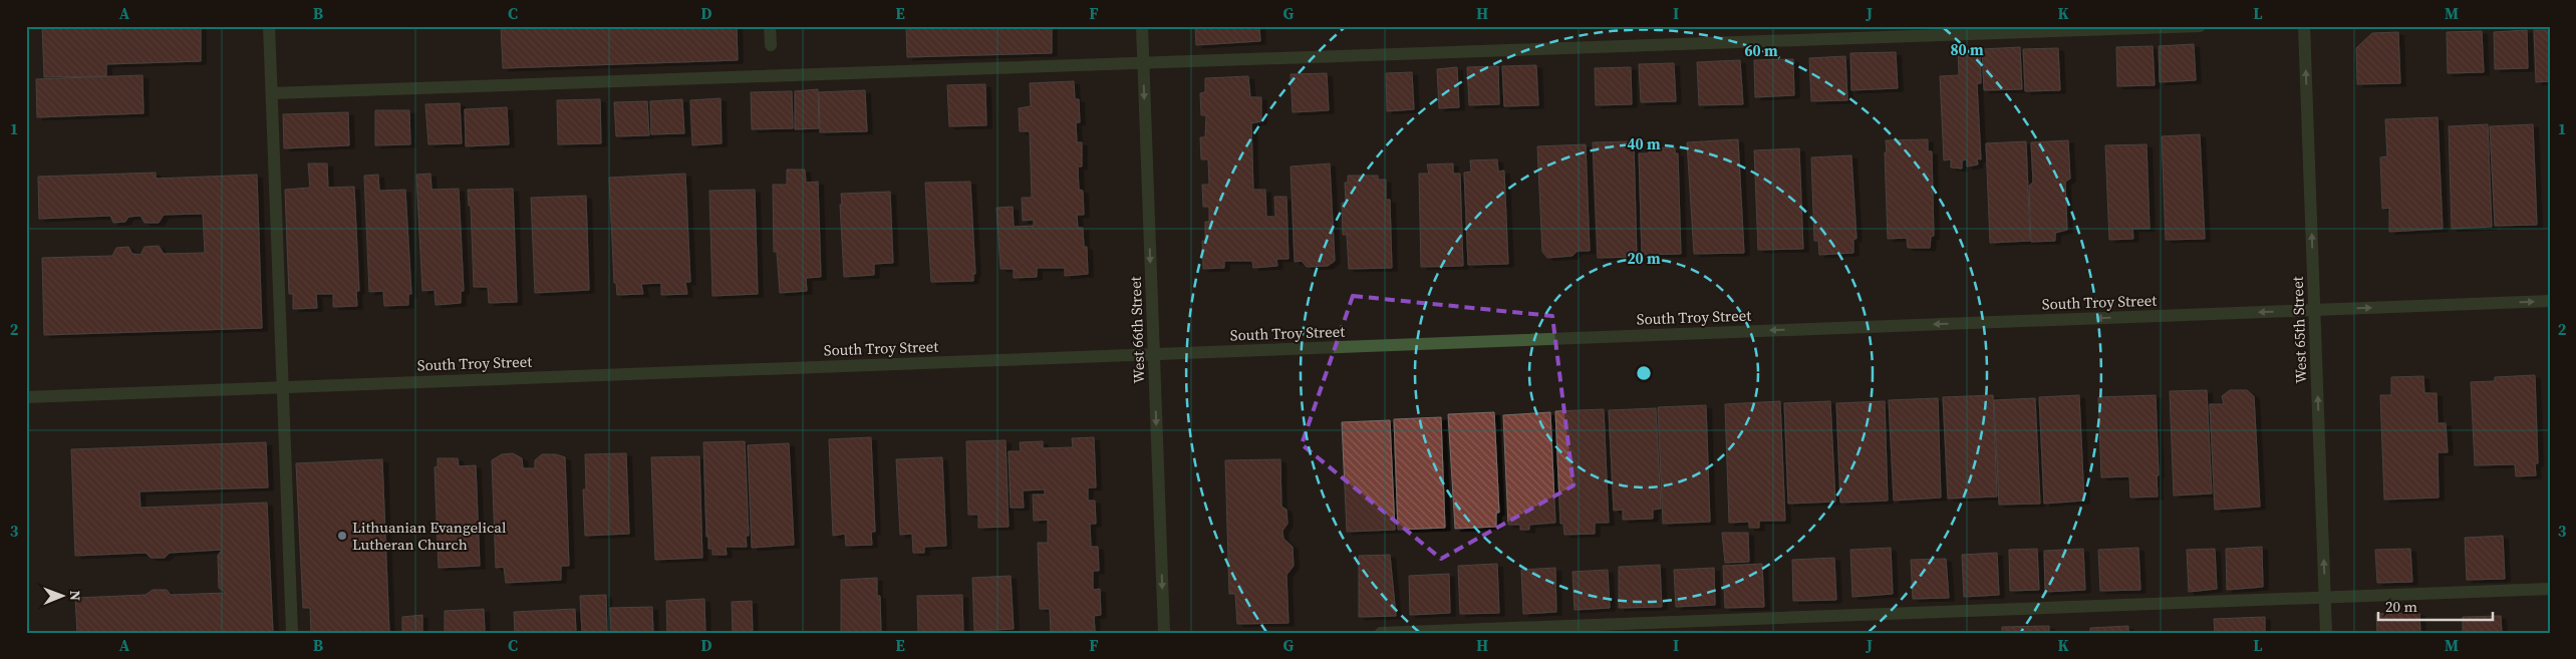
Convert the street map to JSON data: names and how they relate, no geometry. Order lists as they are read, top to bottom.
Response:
{
  "streets": {
    "street": ["South Troy Street", "West 66th Street", "West 65th Street"]
  },
  "crossings": [
    ["South Troy Street", "West 66th Street"],
    ["South Troy Street", "West 65th Street"]
  ],
  "one_way": ["West 66th Street", "West 65th Street"],
  "places": ["Lithuanian Evangelical Lutheran Church"],
  "scale_bar": "20 m",
  "north": "right",
  "grid": {
    "columns": [
      "A",
      "B",
      "C",
      "D",
      "E",
      "F",
      "G",
      "H",
      "I",
      "J",
      "K",
      "L",
      "M"
    ],
    "rows": ["1", "2", "3"]
  },
  "rings": [
    "80 m",
    "60 m",
    "40 m",
    "20 m"
  ]
}
